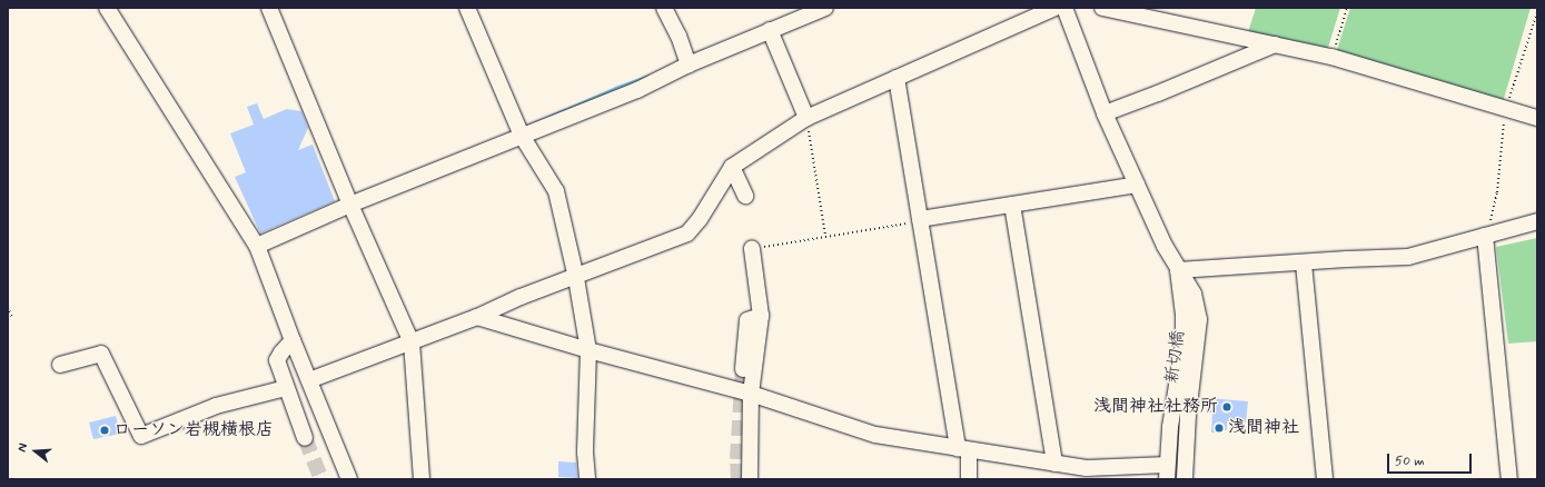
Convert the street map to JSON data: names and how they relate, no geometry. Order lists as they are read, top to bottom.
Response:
{
  "streets": {
    "street": ["新切橋"]
  },
  "places": ["浅間神社社務所", "浅間神社", "ローソン岩槻横根店"],
  "scale_bar": "50 m",
  "north": "left"
}
